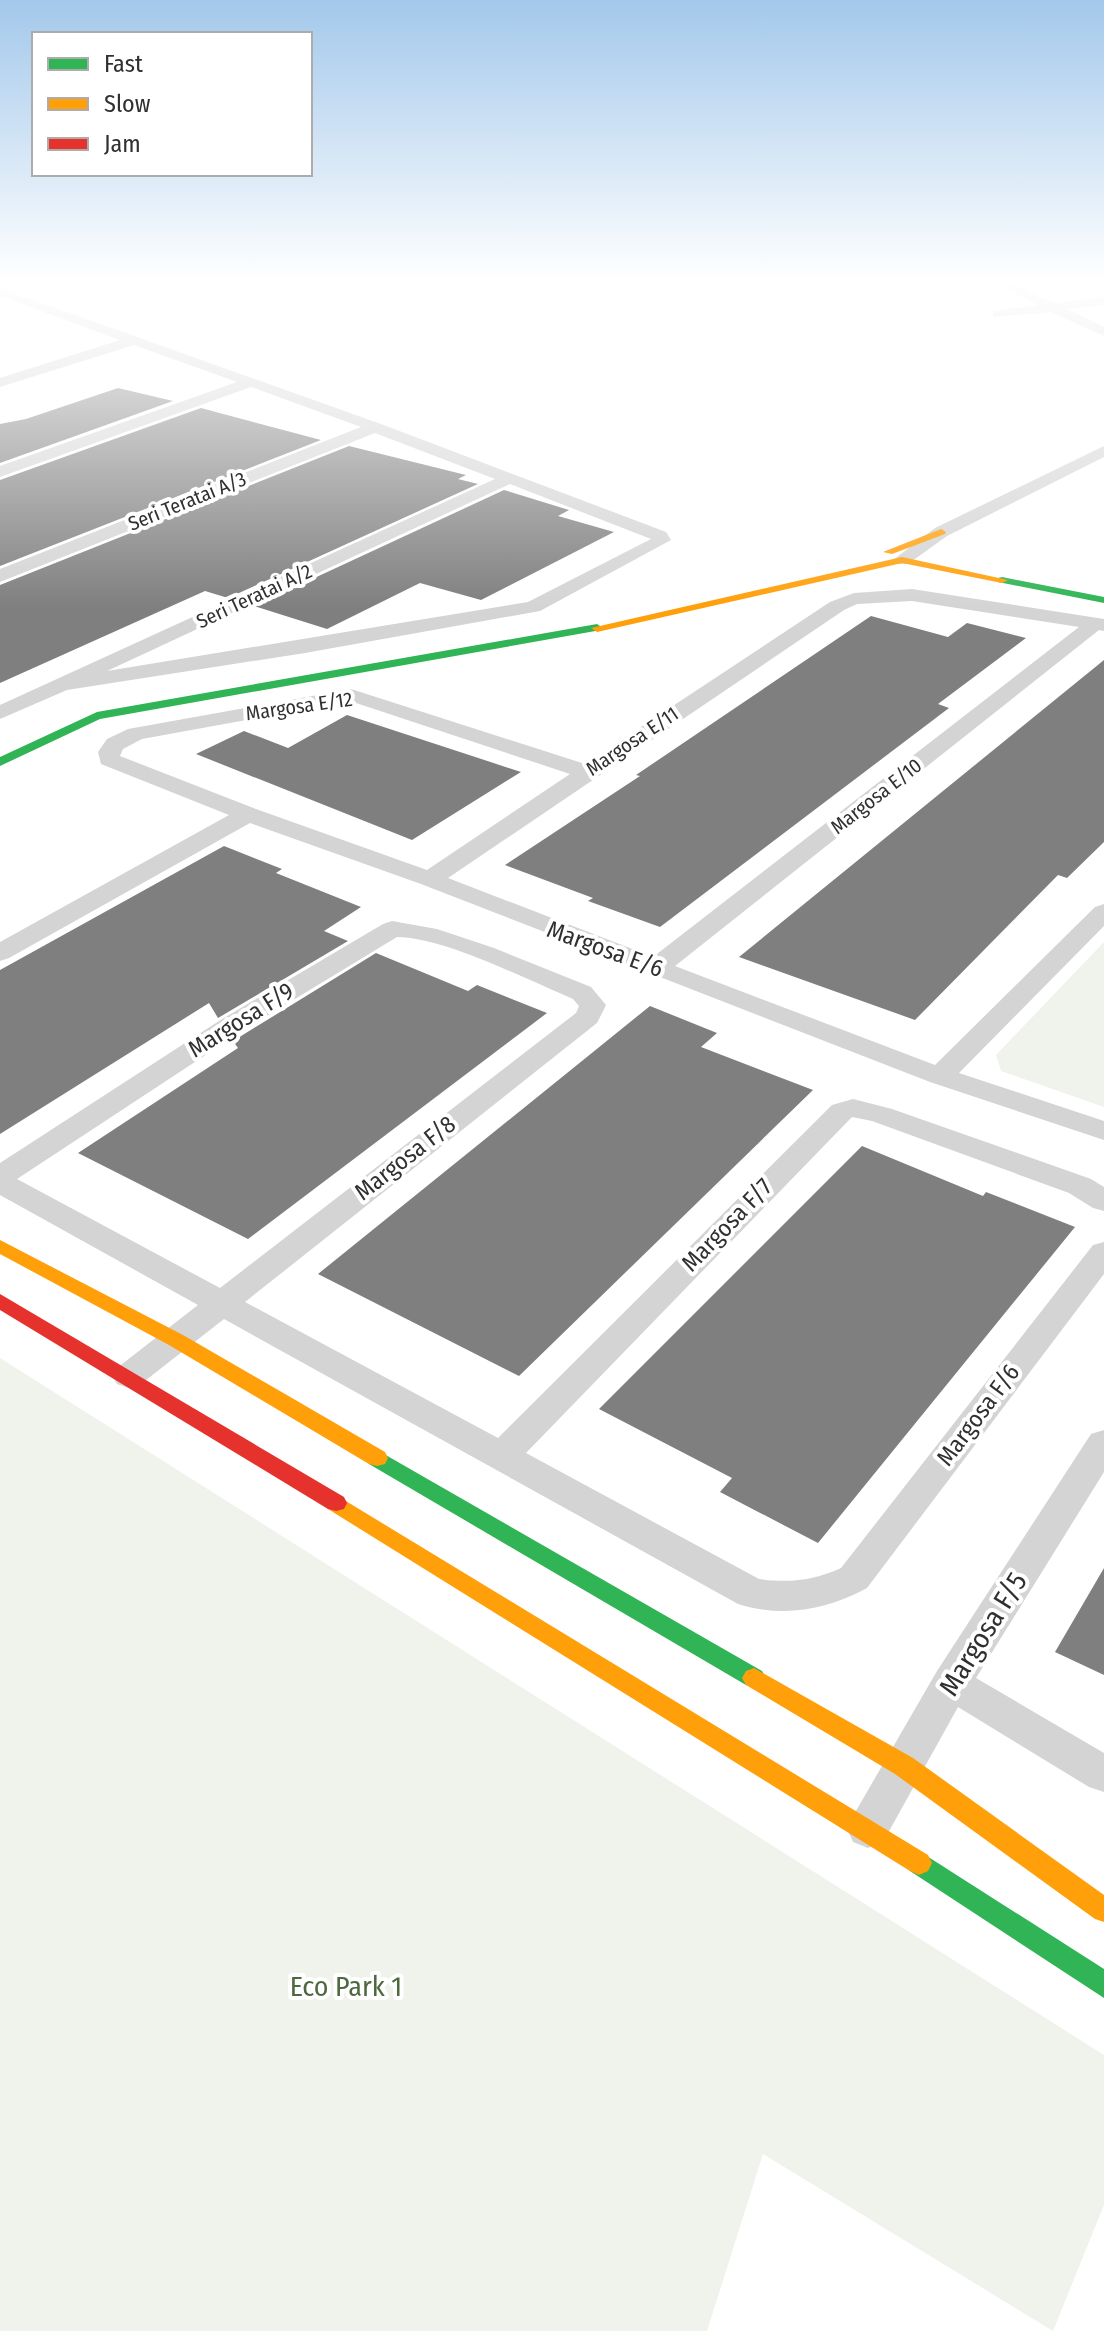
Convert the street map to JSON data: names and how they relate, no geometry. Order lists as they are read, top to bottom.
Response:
{
  "streets": {
    "street": [
      "Seri Teratai A/3",
      "Seri Teratai A/2",
      "Margosa E/12",
      "Margosa E/11",
      "Margosa E/10",
      "Margosa E/6",
      "Margosa F/9",
      "Margosa F/8",
      "Margosa F/7",
      "Margosa F/6",
      "Margosa F/5"
    ]
  },
  "crossings": [
    ["Margosa E/12", "Margosa E/11"],
    ["Margosa E/12", "Margosa E/6"],
    ["Margosa E/11", "Margosa E/10"],
    ["Margosa E/11", "Margosa E/6"],
    ["Margosa E/10", "Margosa E/6"],
    ["Margosa F/9", "Margosa F/8"],
    ["Margosa F/7", "Margosa F/6"]
  ],
  "parks": ["Eco Park 1"],
  "legend": ["Fast", "Slow", "Jam"]
}
